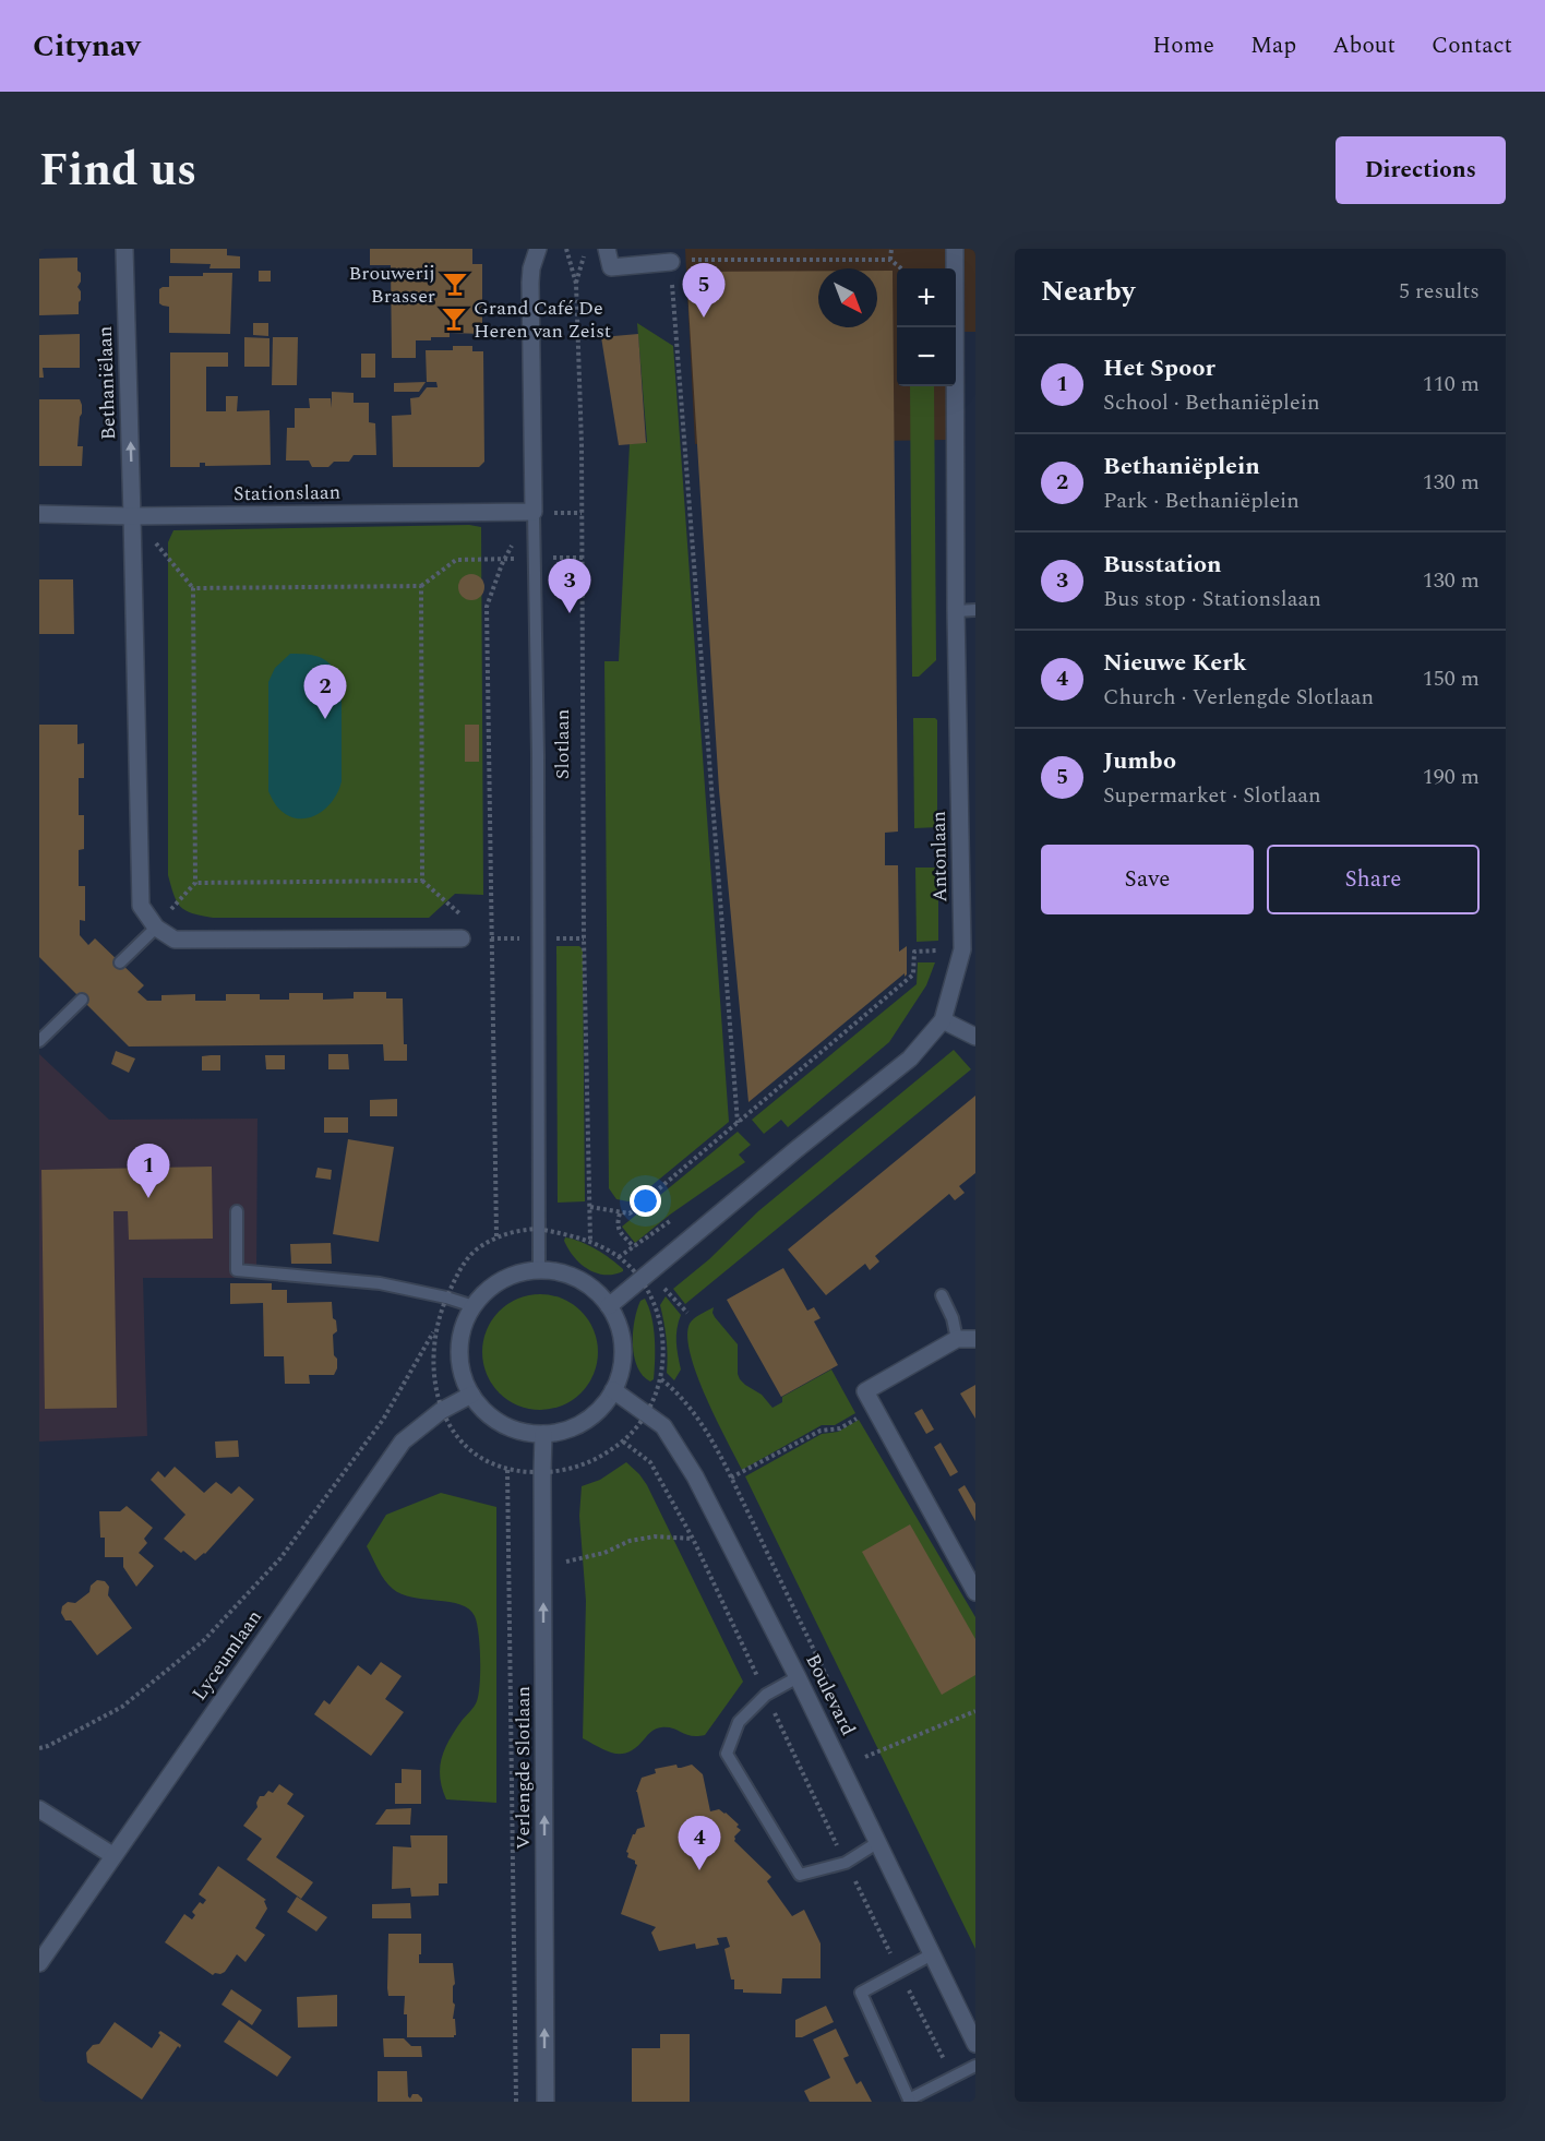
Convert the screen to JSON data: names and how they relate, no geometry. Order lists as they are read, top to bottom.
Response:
{
  "streets": {
    "street": [
      "Bethaniëlaan",
      "Stationslaan",
      "Slotlaan",
      "Antonlaan",
      "Lyceumlaan",
      "Boulevard",
      "Verlengde Slotlaan"
    ]
  },
  "crossings": [
    ["Bethaniëlaan", "Stationslaan"],
    ["Stationslaan", "Slotlaan"],
    ["Slotlaan", "Antonlaan"],
    ["Slotlaan", "Lyceumlaan"],
    ["Slotlaan", "Boulevard"],
    ["Slotlaan", "Verlengde Slotlaan"],
    ["Antonlaan", "Lyceumlaan"],
    ["Antonlaan", "Boulevard"],
    ["Antonlaan", "Verlengde Slotlaan"],
    ["Lyceumlaan", "Boulevard"],
    ["Lyceumlaan", "Verlengde Slotlaan"],
    ["Boulevard", "Verlengde Slotlaan"]
  ],
  "one_way": ["Bethaniëlaan"],
  "places": {
    "bar": ["Brouwerij Brasser", "Grand Café De Heren van Zeist"]
  },
  "north": "bottom right",
  "page": {
    "header": "Citynav",
    "nav": [
      "Home",
      "Map",
      "About",
      "Contact"
    ],
    "title": "Find us",
    "buttons": [
      "Directions",
      ["Save", "Share"]
    ],
    "heading": ["Nearby", "5 results"],
    "pins": [
      "5",
      "3",
      "2",
      "1",
      "4"
    ],
    "map_buttons": ["+", "−"],
    "list": [
      {
        "mark": "1",
        "name": "Het Spoor",
        "note": "School · Bethaniëplein",
        "value": "110 m"
      },
      {
        "mark": "2",
        "name": "Bethaniëplein",
        "note": "Park · Bethaniëplein",
        "value": "130 m"
      },
      {
        "mark": "3",
        "name": "Busstation",
        "note": "Bus stop · Stationslaan",
        "value": "130 m"
      },
      {
        "mark": "4",
        "name": "Nieuwe Kerk",
        "note": "Church · Verlengde Slotlaan",
        "value": "150 m"
      },
      {
        "mark": "5",
        "name": "Jumbo",
        "note": "Supermarket · Slotlaan",
        "value": "190 m"
      }
    ]
  }
}
